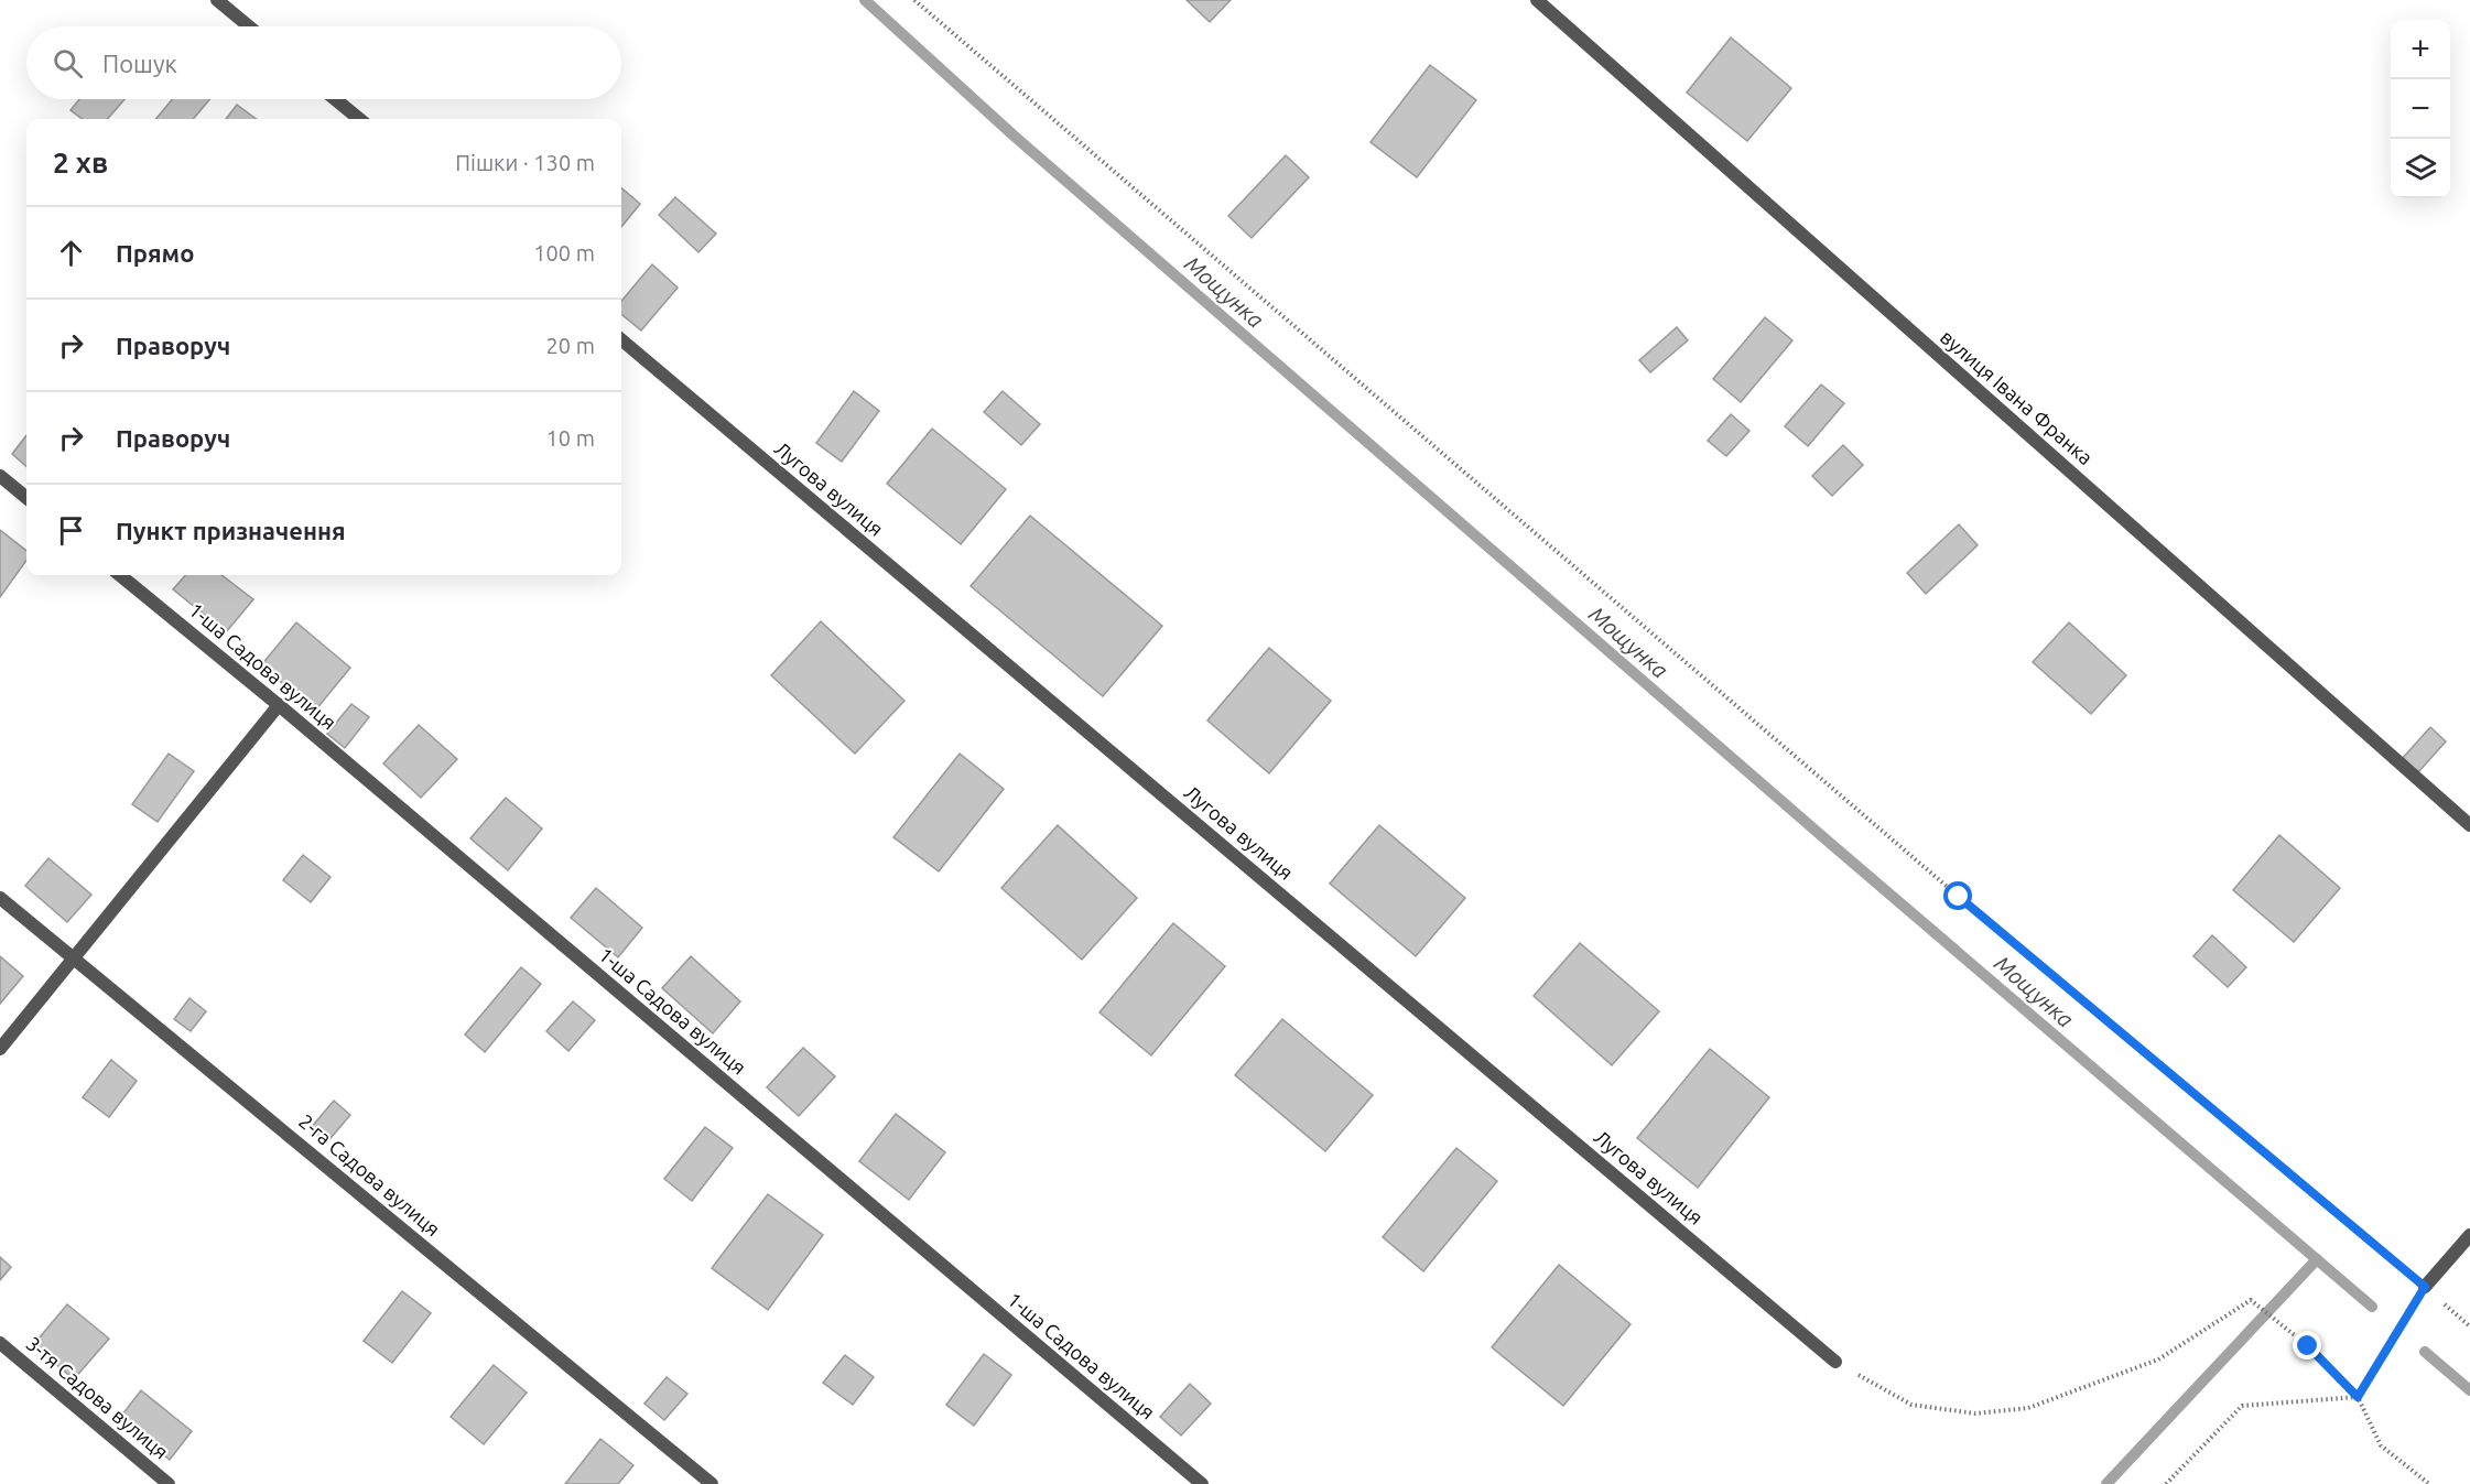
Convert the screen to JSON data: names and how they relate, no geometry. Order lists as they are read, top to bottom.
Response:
{
  "streets": {
    "street": [
      "вулиця Івана Франка",
      "Лугова вулиця",
      "1-ша Садова вулиця",
      "2-га Садова вулиця",
      "3-тя Садова вулиця"
    ]
  },
  "water": ["Мощунка"],
  "page": {
    "map_buttons": ["+", "−"],
    "search": "Пошук",
    "heading": ["2 хв", "Пішки · 130 m"],
    "list": [
      ["Прямо", "100 m"],
      ["Праворуч", "20 m"],
      ["Праворуч", "10 m"],
      "Пункт призначення"
    ]
  }
}
